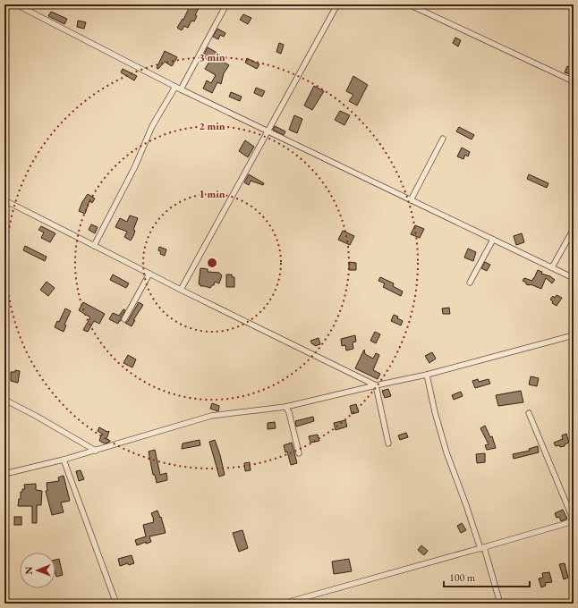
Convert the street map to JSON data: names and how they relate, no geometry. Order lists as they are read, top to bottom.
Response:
{
  "scale_bar": "100 m",
  "north": "left",
  "rings": ["3 min", "2 min", "1 min"]
}
